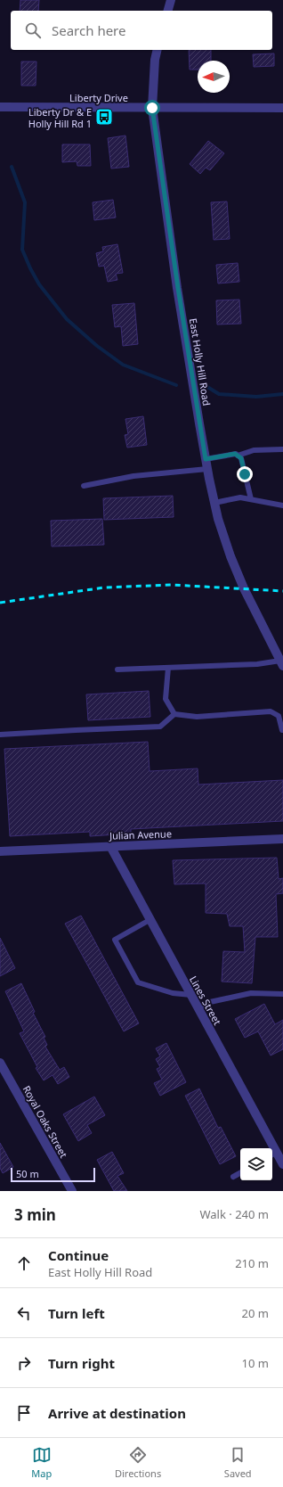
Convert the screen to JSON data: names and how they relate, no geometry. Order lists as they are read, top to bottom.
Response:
{
  "streets": {
    "street": [
      "Liberty Drive",
      "East Holly Hill Road",
      "Julian Avenue",
      "Lines Street",
      "Royal Oaks Street"
    ]
  },
  "crossings": [
    ["Liberty Drive", "East Holly Hill Road"],
    ["Julian Avenue", "Lines Street"]
  ],
  "places": {
    "bus stop": ["Liberty Dr & E Holly Hill Rd 1"]
  },
  "scale_bar": "50 m",
  "north": "left",
  "page": {
    "search": "Search here",
    "scale": "50 m",
    "heading": ["3 min", "Walk · 240 m"],
    "list": [
      ["Continue", "East Holly Hill Road", "210 m"],
      ["Turn left", "20 m"],
      ["Turn right", "10 m"],
      "Arrive at destination"
    ],
    "nav": ["Map", "Directions", "Saved"]
  }
}
